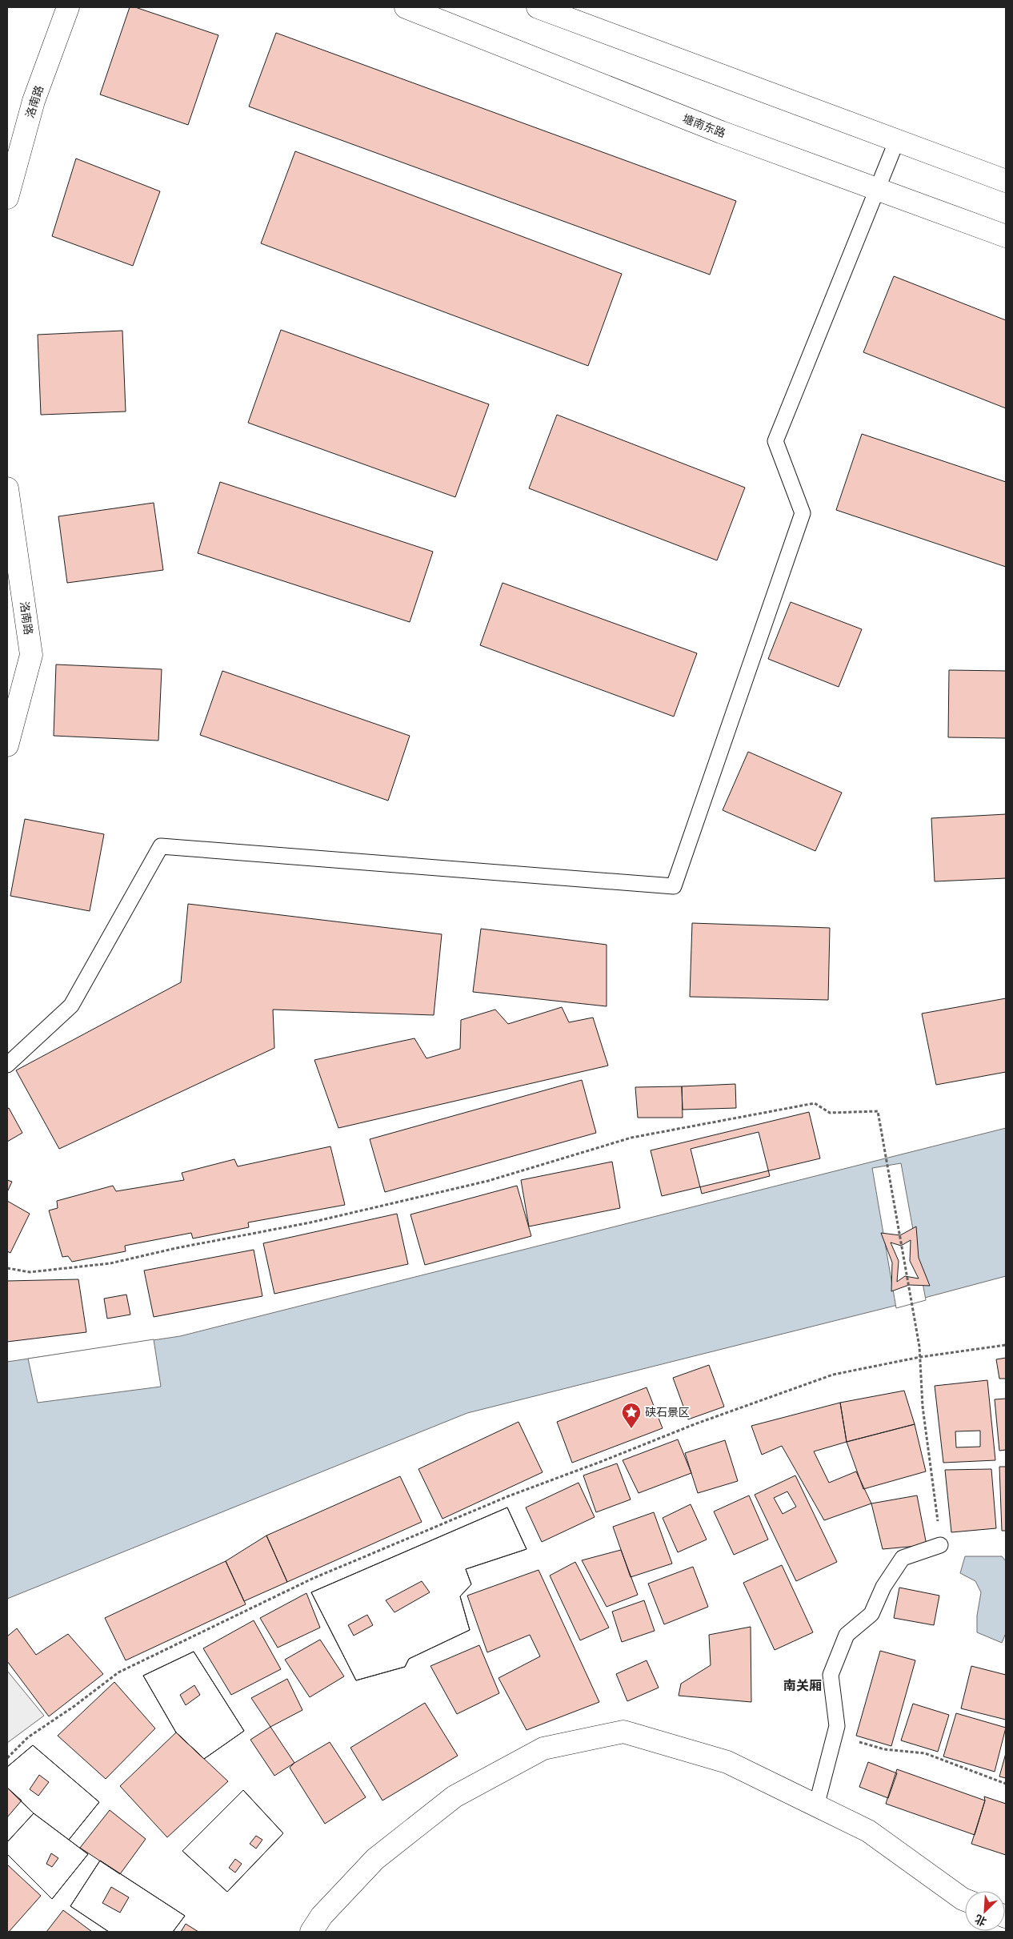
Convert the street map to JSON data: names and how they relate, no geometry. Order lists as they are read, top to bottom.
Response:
{
  "streets": {
    "street": ["洛南路", "塘南东路"]
  },
  "districts": ["南关厢"],
  "places": {
    "place": ["硖石景区"]
  },
  "north": "bottom left"
}
